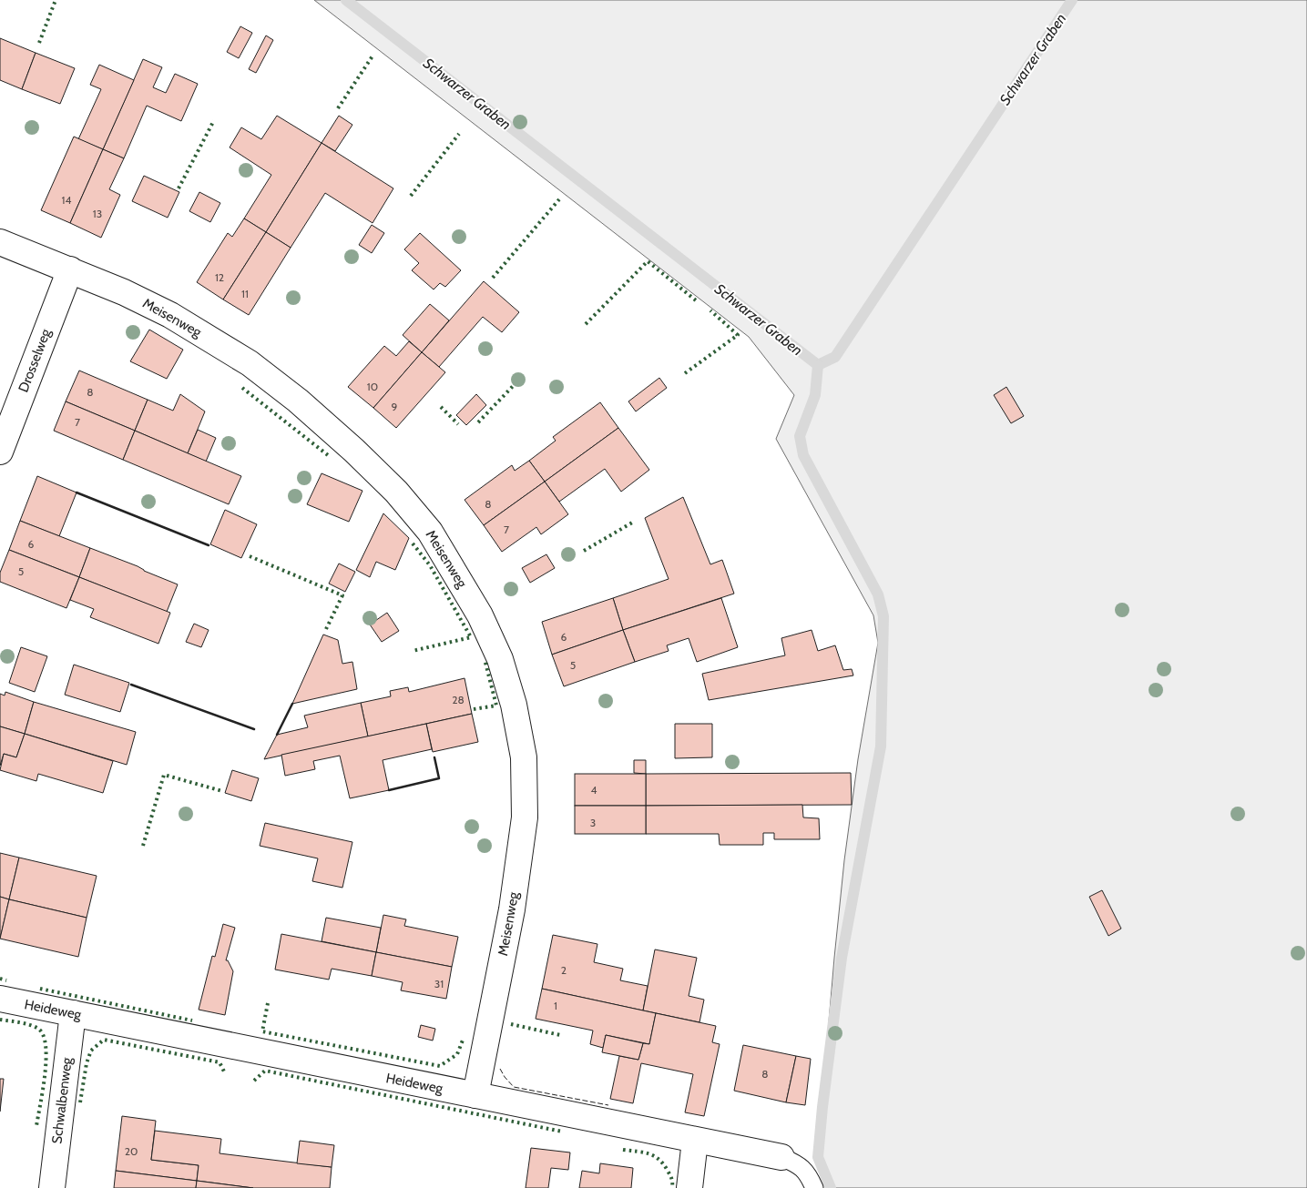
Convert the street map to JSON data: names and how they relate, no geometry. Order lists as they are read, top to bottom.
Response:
{
  "streets": {
    "street": [
      "Meisenweg",
      "Drosselweg",
      "Heideweg",
      "Schwalbenweg"
    ]
  },
  "crossings": [
    ["Meisenweg", "Drosselweg"],
    ["Meisenweg", "Heideweg"],
    ["Heideweg", "Schwalbenweg"]
  ],
  "water": ["Schwarzer Graben"],
  "house_numbers": [
    "14",
    "13",
    "12",
    "11",
    "10",
    "8",
    "9",
    "7",
    "8",
    "7",
    "6",
    "5",
    "6",
    "5",
    "28",
    "4",
    "3",
    "2",
    "31",
    "1",
    "8",
    "20"
  ]
}
